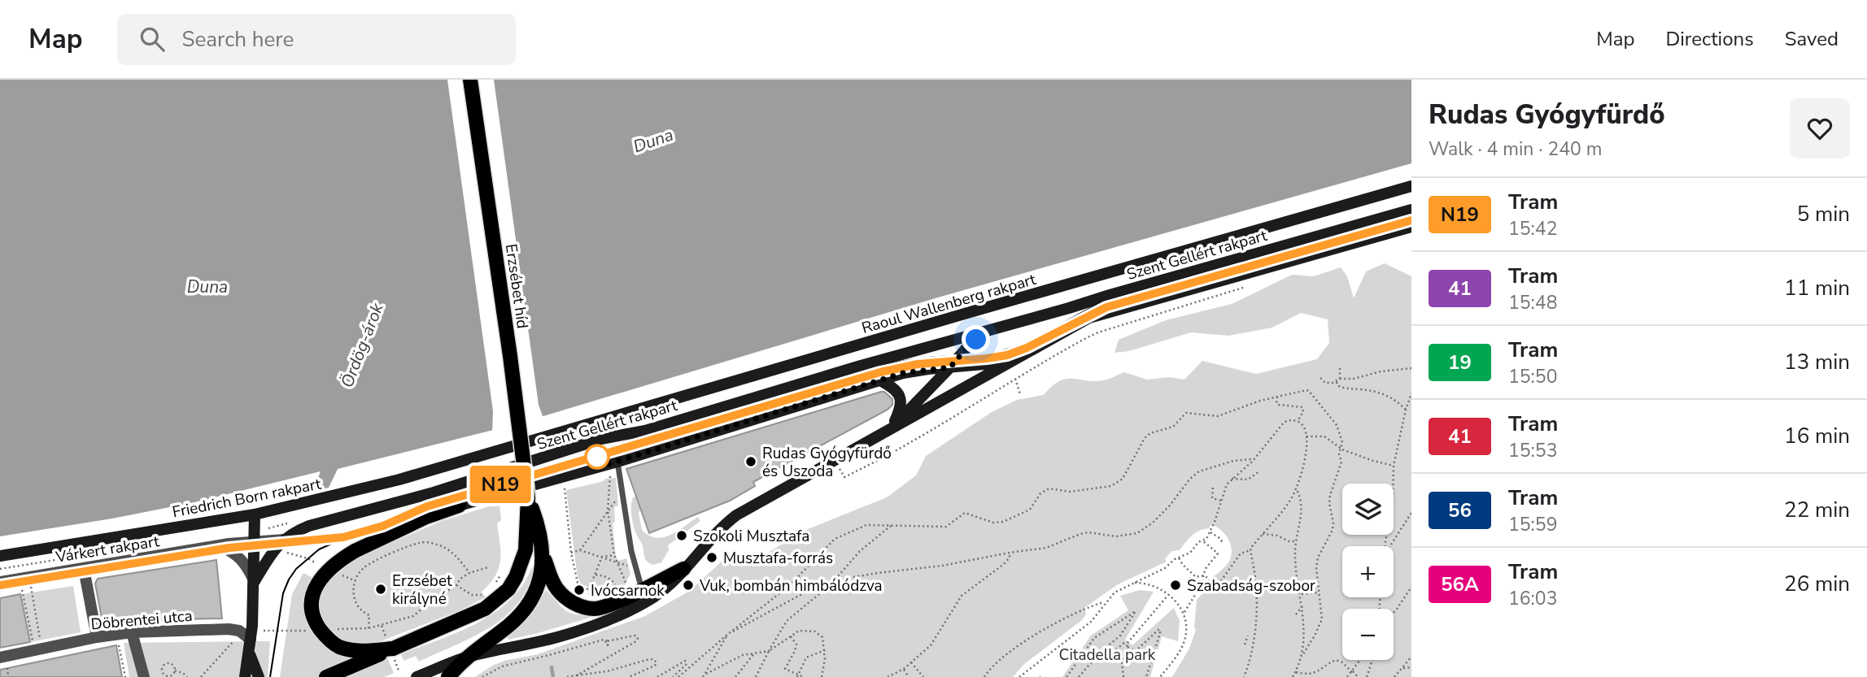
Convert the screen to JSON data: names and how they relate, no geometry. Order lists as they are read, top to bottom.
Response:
{
  "streets": {
    "main road": [
      "Szent Gellért rakpart",
      "Erzsébet híd",
      "Raoul Wallenberg rakpart",
      "Friedrich Born rakpart"
    ],
    "street": ["Várkert rakpart", "Döbrentei utca"]
  },
  "crossings": [
    ["Szent Gellért rakpart", "Várkert rakpart"],
    ["Raoul Wallenberg rakpart", "Friedrich Born rakpart"]
  ],
  "water": ["Duna", "Ördög-árok"],
  "parks": ["Citadella park"],
  "places": [
    "Rudas Gyógyfürdő és Uszoda",
    "Szokoli Musztafa",
    "Musztafa-forrás",
    "Vuk, bombán himbálódzva",
    "Szabadság-szobor",
    "Erzsébet királyné",
    "Ivócsarnok"
  ],
  "lines": ["tram line N19"],
  "page": {
    "header": "Map",
    "search": "Search here",
    "nav": ["Map", "Directions", "Saved"],
    "on_map": "N19",
    "heading": ["Rudas Gyógyfürdő", "Walk · 4 min · 240 m"],
    "list": [
      {
        "mark": "N19",
        "name": "Tram",
        "note": "15:42",
        "value": "5 min"
      },
      {
        "mark": "41",
        "name": "Tram",
        "note": "15:48",
        "value": "11 min"
      },
      {
        "mark": "19",
        "name": "Tram",
        "note": "15:50",
        "value": "13 min"
      },
      {
        "mark": "41",
        "name": "Tram",
        "note": "15:53",
        "value": "16 min"
      },
      {
        "mark": "56",
        "name": "Tram",
        "note": "15:59",
        "value": "22 min"
      },
      {
        "mark": "56A",
        "name": "Tram",
        "note": "16:03",
        "value": "26 min"
      }
    ],
    "map_buttons": ["+", "−"]
  }
}
